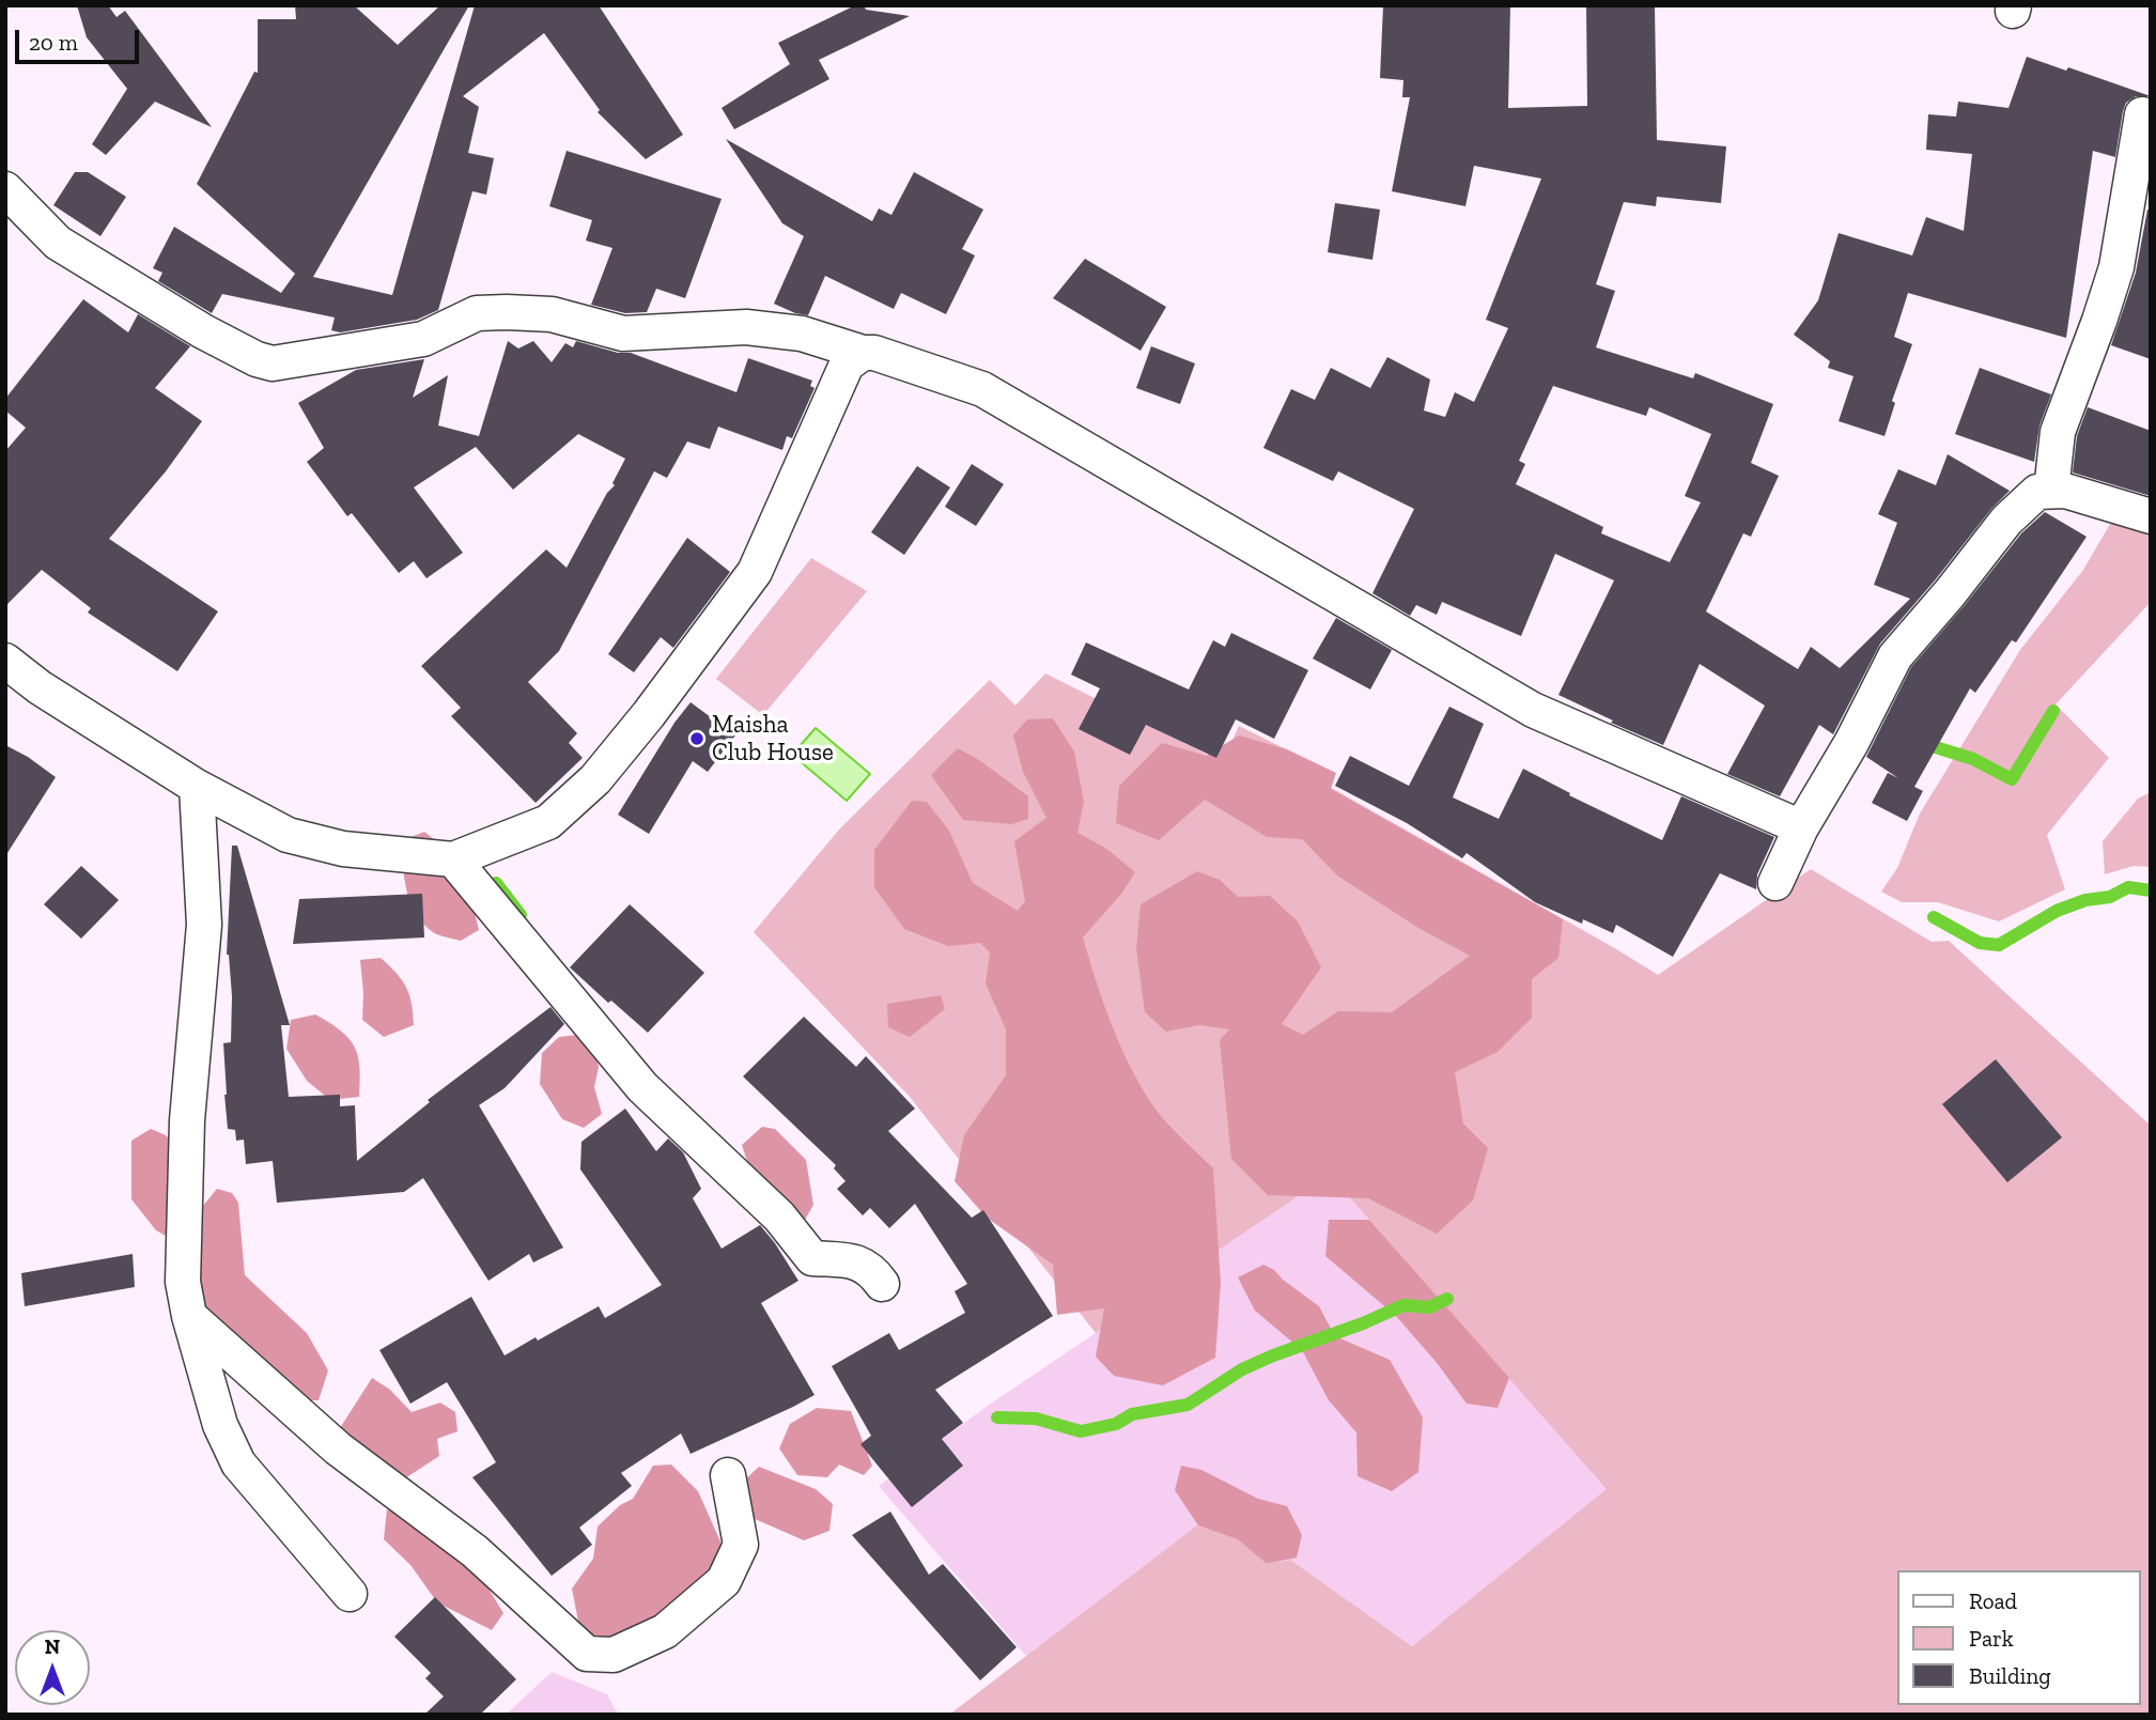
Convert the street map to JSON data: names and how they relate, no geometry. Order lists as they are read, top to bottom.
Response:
{
  "places": ["Maisha Club House"],
  "legend": ["Road", "Park", "Building"],
  "scale_bar": "20 m",
  "north": "top"
}
